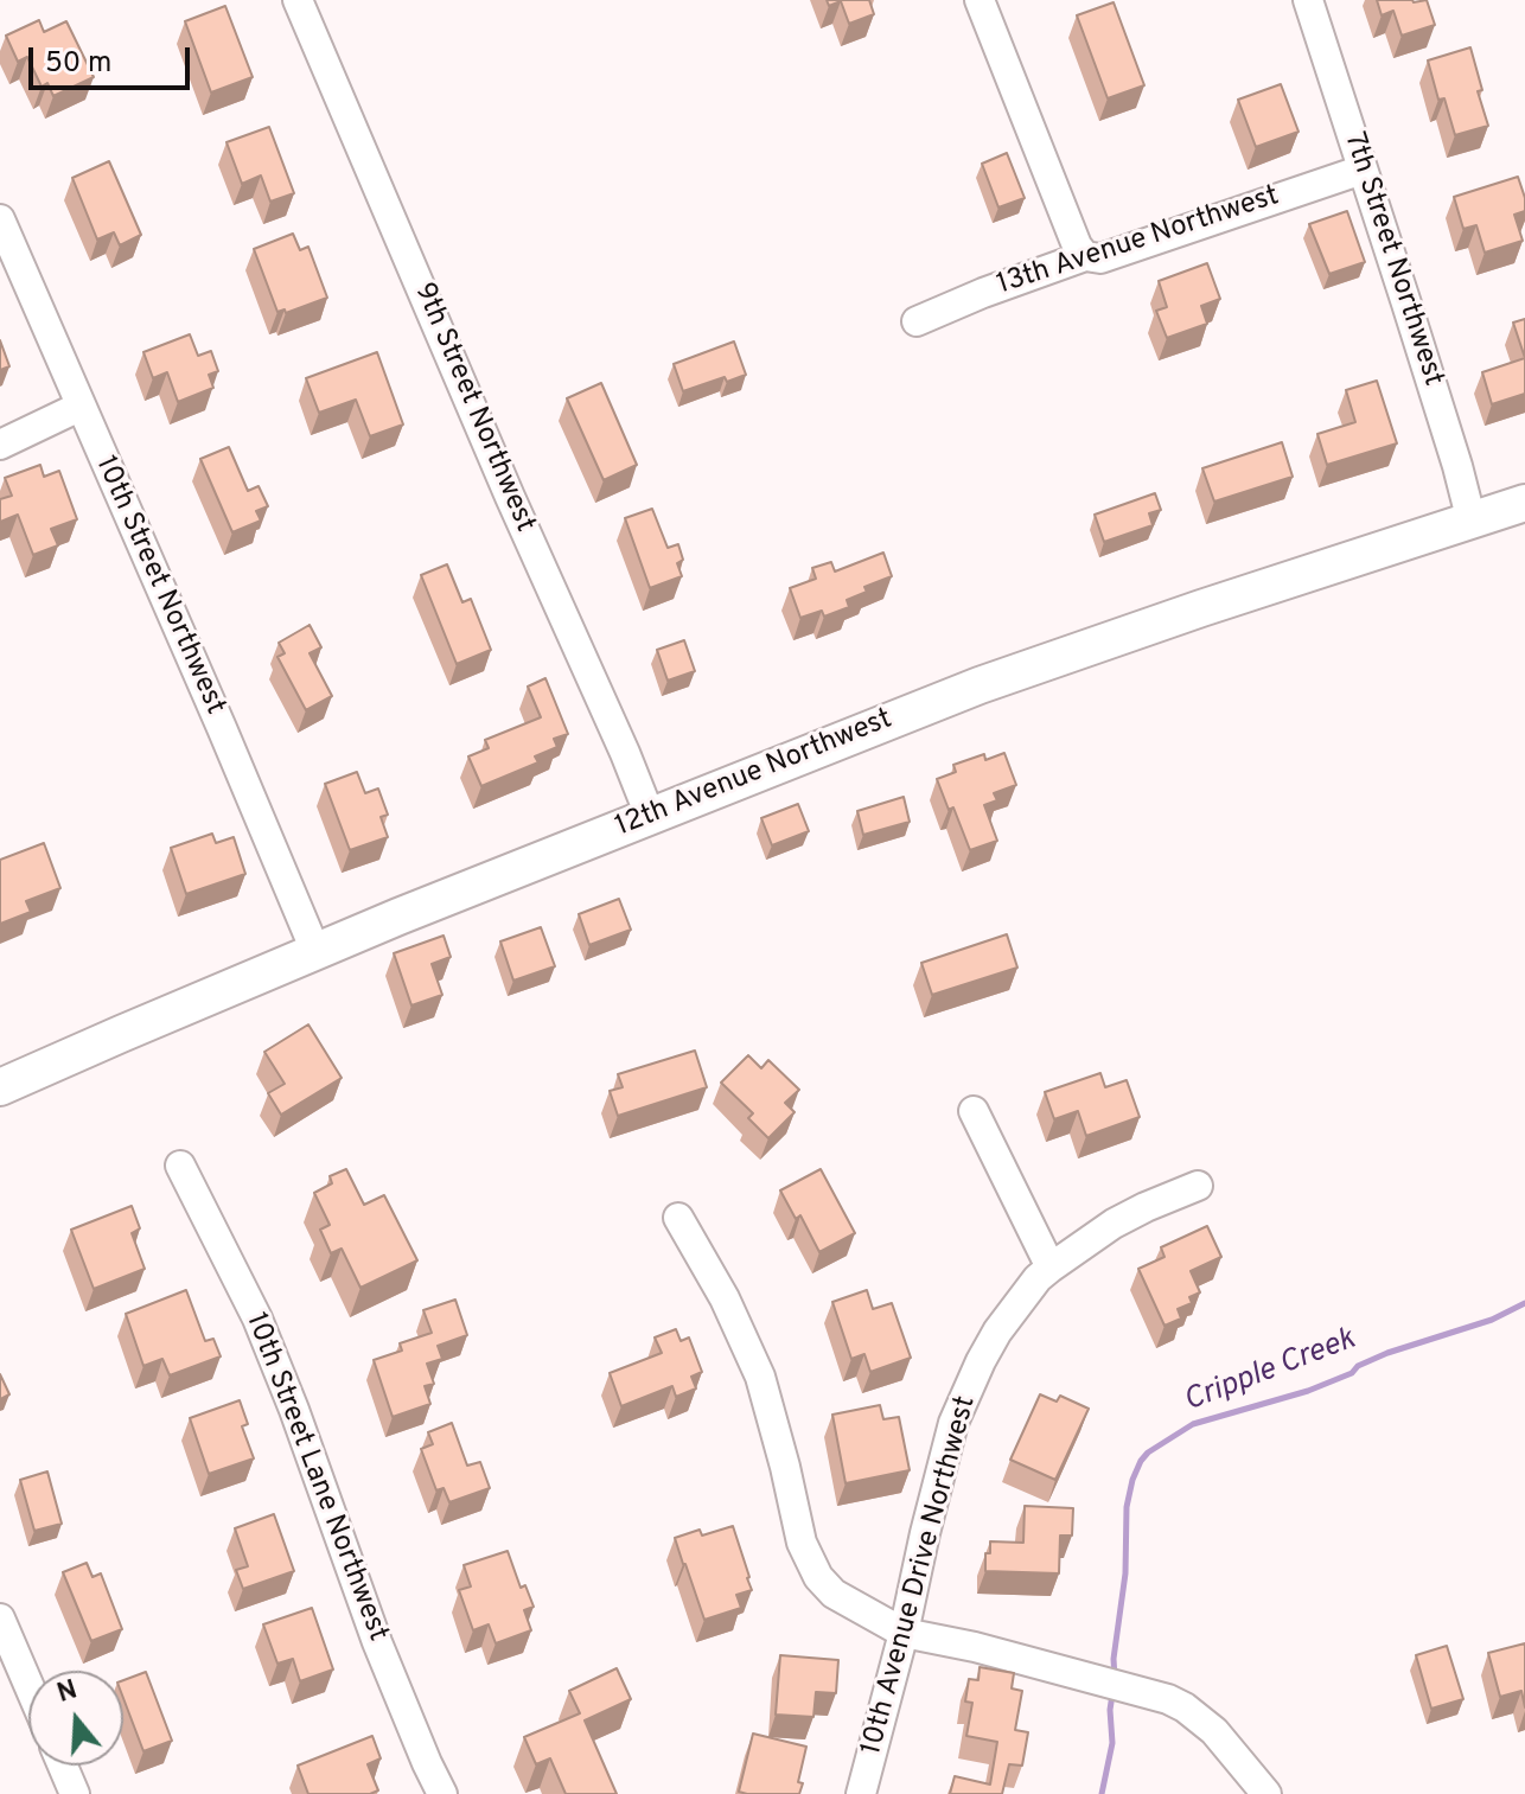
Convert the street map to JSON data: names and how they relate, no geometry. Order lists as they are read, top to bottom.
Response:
{
  "streets": {
    "main road": ["12th Avenue Northwest"],
    "street": [
      "13th Avenue Northwest",
      "7th Street Northwest",
      "9th Street Northwest",
      "10th Street Northwest",
      "10th Street Lane Northwest",
      "10th Avenue Drive Northwest"
    ]
  },
  "crossings": [
    ["13th Avenue Northwest", "7th Street Northwest"],
    ["7th Street Northwest", "12th Avenue Northwest"],
    ["9th Street Northwest", "12th Avenue Northwest"],
    ["10th Street Northwest", "12th Avenue Northwest"]
  ],
  "water": ["Cripple Creek"],
  "scale_bar": "50 m",
  "north": "top"
}
